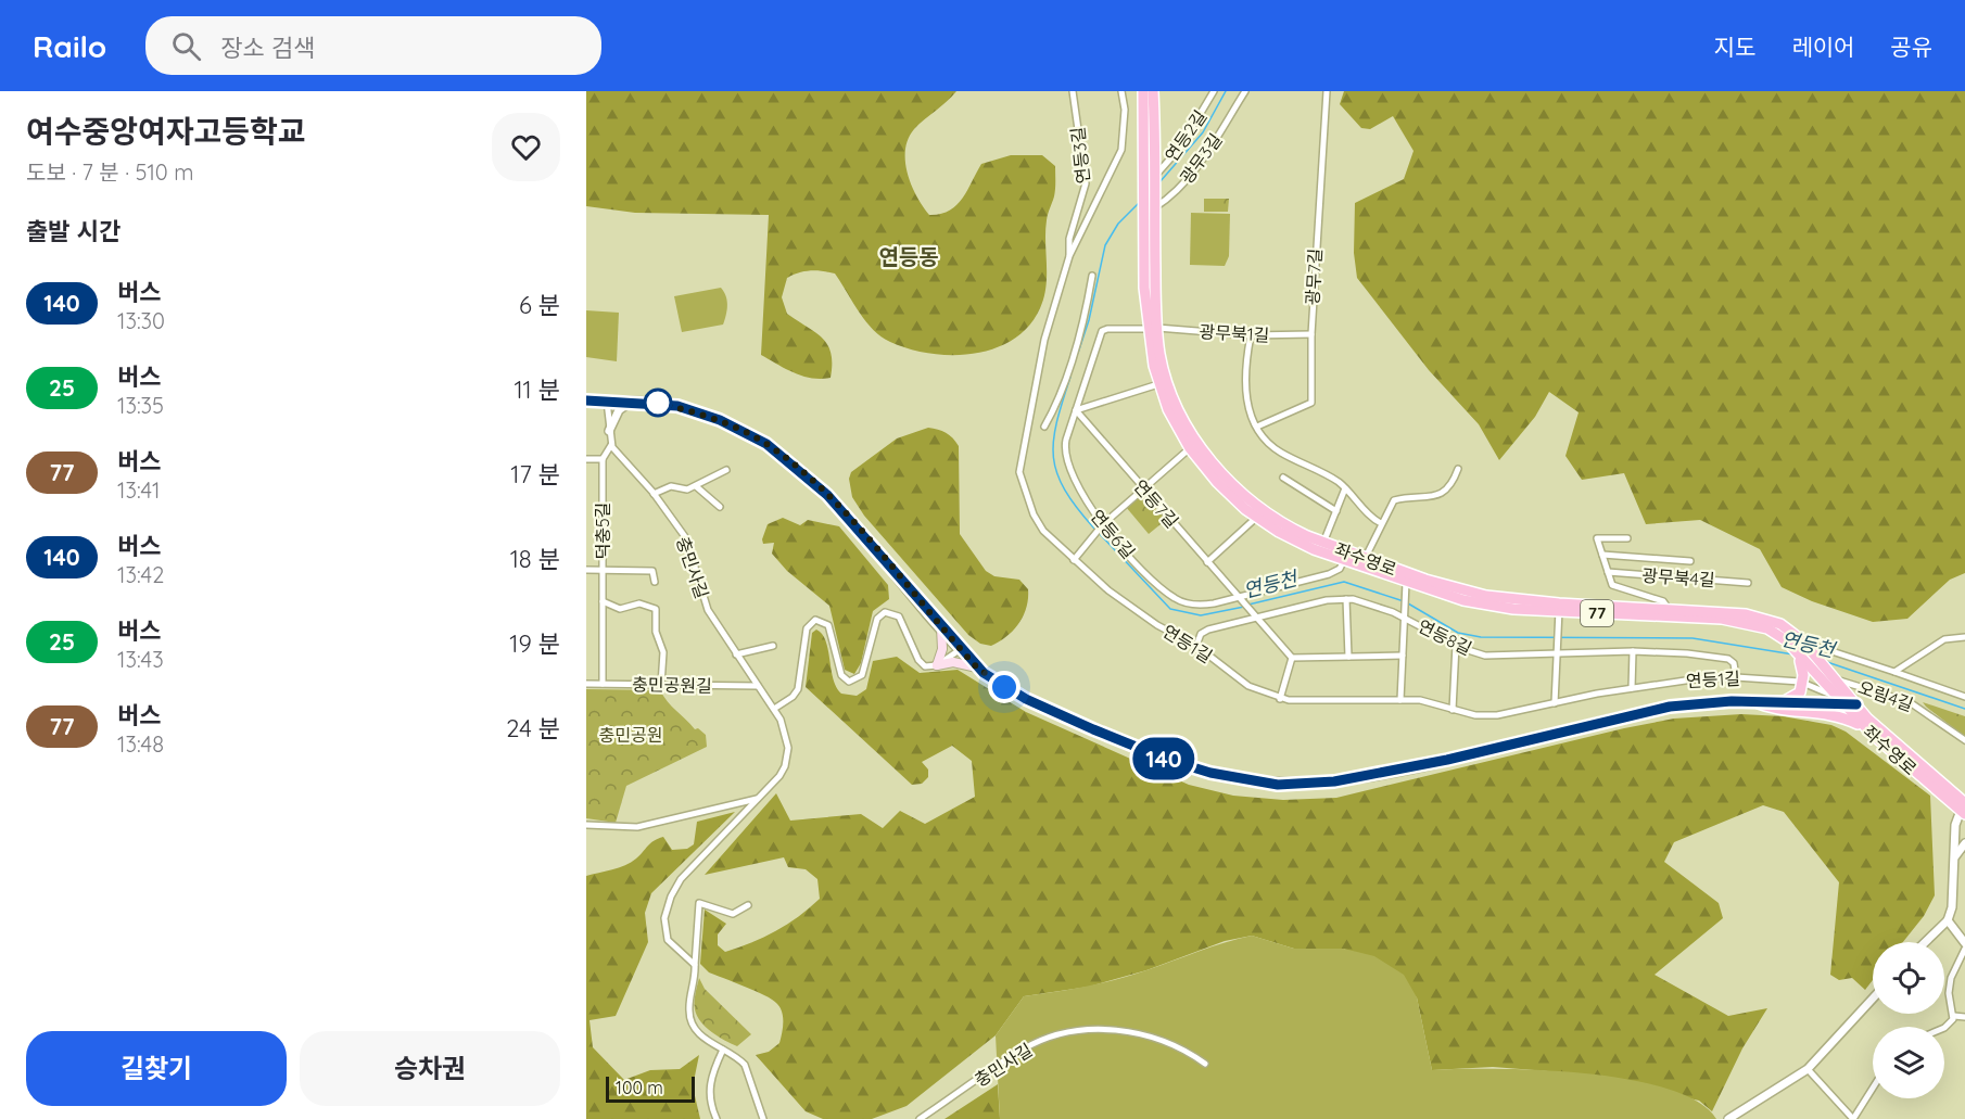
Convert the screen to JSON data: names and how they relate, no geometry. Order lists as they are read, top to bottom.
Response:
{
  "streets": {
    "main road": ["좌수영로", "77"],
    "street": [
      "연등2길",
      "연등3길",
      "광무3길",
      "광무7길",
      "광무북1길",
      "연등7길",
      "덕충5길",
      "연등6길",
      "충민사길",
      "광무북4길",
      "연등8길",
      "연등1길",
      "충민공원길",
      "오림4길"
    ]
  },
  "crossings": [
    ["연등2길", "좌수영로"],
    ["연등3길", "연등1길"],
    ["광무3길", "좌수영로"],
    ["광무7길", "광무북1길"],
    ["광무북1길", "연등6길"],
    ["광무북1길", "좌수영로"],
    ["연등7길", "연등6길"],
    ["연등7길", "연등8길"],
    ["덕충5길", "충민공원길"],
    ["연등6길", "좌수영로"],
    ["좌수영로", "광무북4길"],
    ["좌수영로", "77"],
    ["좌수영로", "연등1길"],
    ["좌수영로", "오림4길"],
    ["충민사길", "충민공원길"],
    ["77", "오림4길"],
    ["연등8길", "연등1길"]
  ],
  "districts": ["연등동"],
  "water": ["연등천"],
  "parks": ["충민공원"],
  "lines": ["bus line 140"],
  "scale_bar": "100 m",
  "page": {
    "header": "Railo",
    "search": "장소 검색",
    "nav": ["지도", "레이어", "공유"],
    "heading": [
      ["여수중앙여자고등학교", "도보 · 7 분 · 510 m"],
      "출발 시간"
    ],
    "on_map": "140",
    "list": [
      {
        "mark": "140",
        "name": "버스",
        "note": "13:30",
        "value": "6 분"
      },
      {
        "mark": "25",
        "name": "버스",
        "note": "13:35",
        "value": "11 분"
      },
      {
        "mark": "77",
        "name": "버스",
        "note": "13:41",
        "value": "17 분"
      },
      {
        "mark": "140",
        "name": "버스",
        "note": "13:42",
        "value": "18 분"
      },
      {
        "mark": "25",
        "name": "버스",
        "note": "13:43",
        "value": "19 분"
      },
      {
        "mark": "77",
        "name": "버스",
        "note": "13:48",
        "value": "24 분"
      }
    ],
    "buttons": ["길찾기", "승차권"],
    "scale": "100 m"
  }
}
